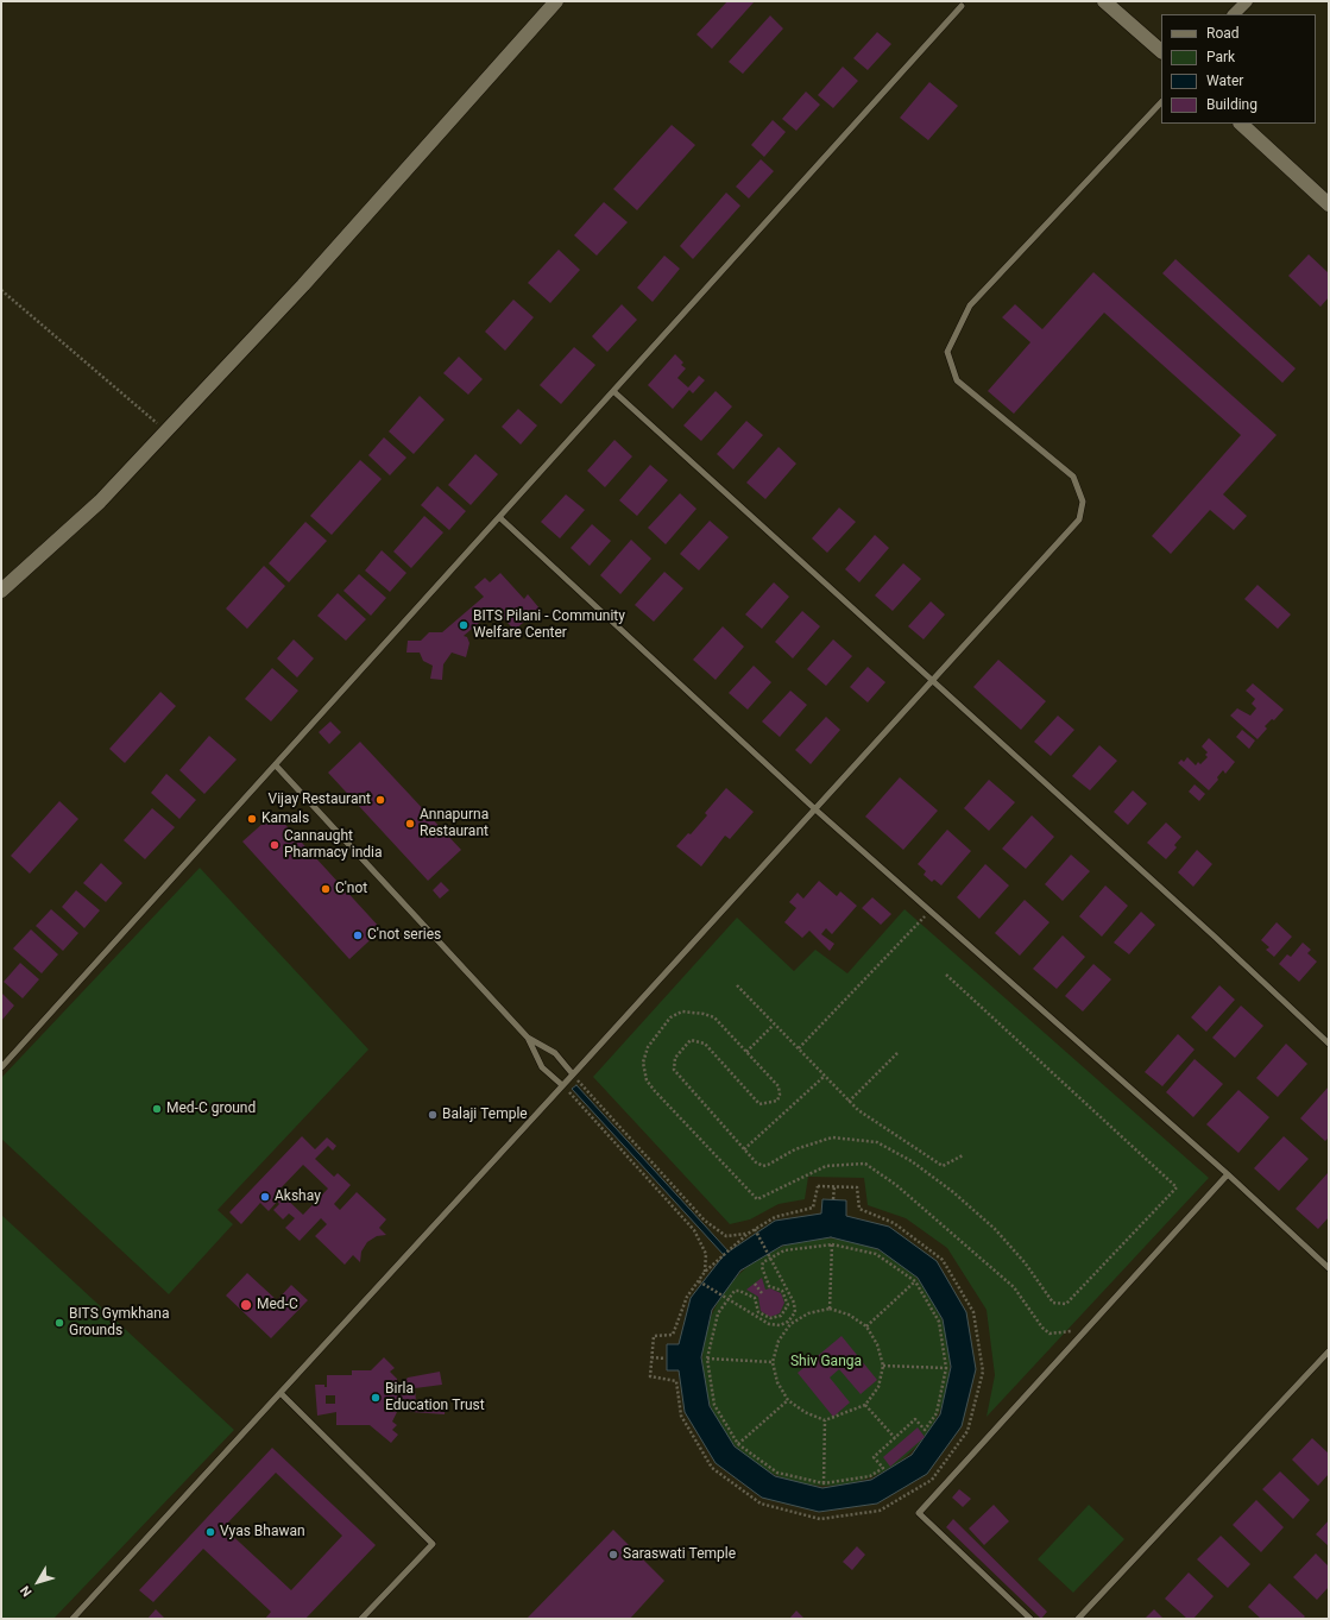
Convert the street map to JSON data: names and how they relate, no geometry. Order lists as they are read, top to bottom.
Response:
{
  "parks": ["Shiv Ganga"],
  "places": [
    "BITS Pilani - Community Welfare Center",
    "Vijay Restaurant",
    "Kamals",
    "Annapurna Restaurant",
    "Cannaught Pharmacy india",
    "C'not",
    "C'not series",
    "Med-C ground",
    "Balaji Temple",
    "Akshay",
    "Med-C",
    "BITS Gymkhana Grounds",
    "Birla Education Trust",
    "Vyas Bhawan",
    "Saraswati Temple"
  ],
  "legend": [
    "Road",
    "Park",
    "Water",
    "Building"
  ],
  "north": "bottom left"
}
